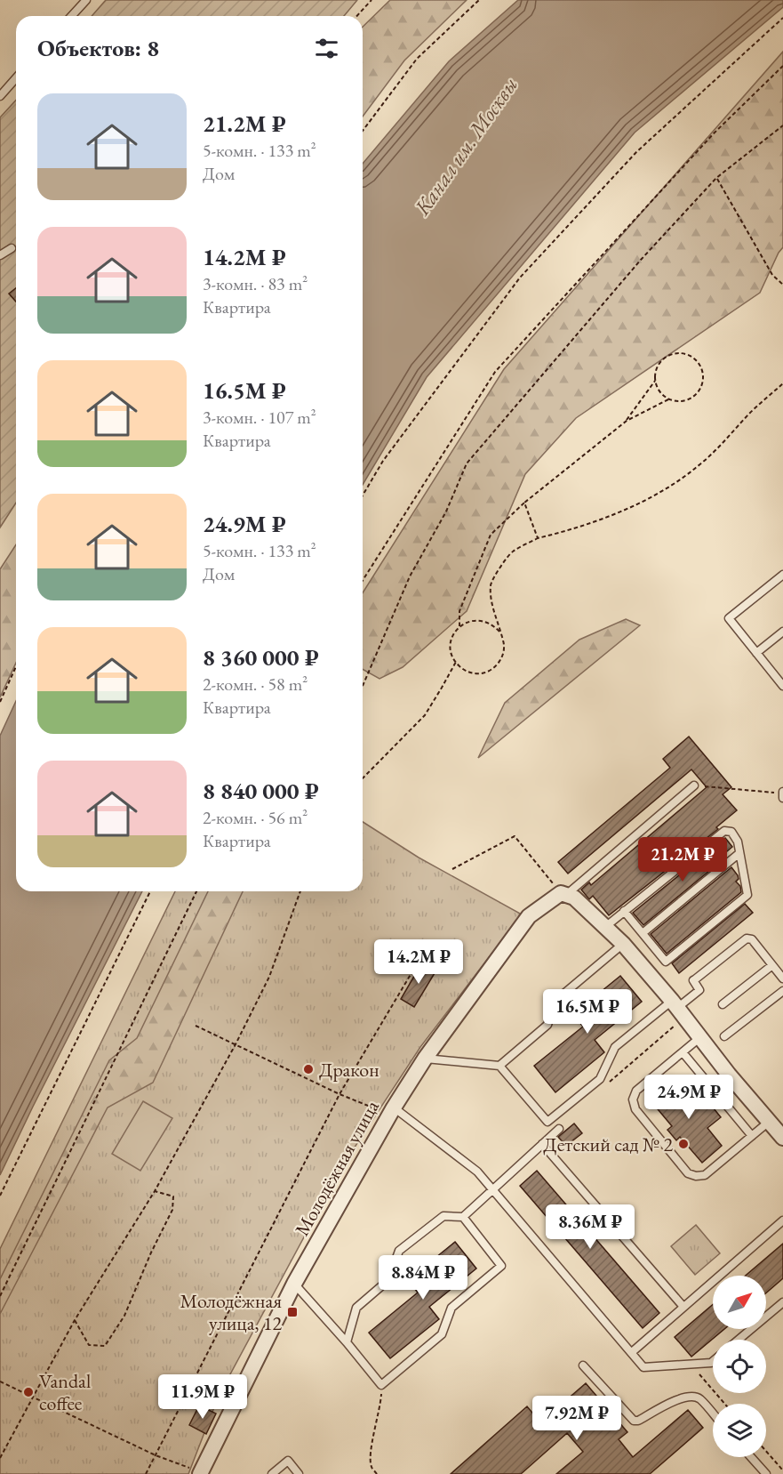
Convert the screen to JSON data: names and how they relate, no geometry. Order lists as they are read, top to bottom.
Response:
{
  "streets": {
    "street": ["Молодёжная улица"]
  },
  "water": ["Канал им. Москвы"],
  "places": {
    "other": ["Дракон", "Детский сад № 2", "Vandal coffee"],
    "transit": ["Молодёжная улица, 12"]
  },
  "north": "top right",
  "page": {
    "heading": "Объектов: 8",
    "list": [
      {
        "name": "21.2M ₽",
        "note": "5-комн. · 133 m² · Дом"
      },
      {
        "name": "14.2M ₽",
        "note": "3-комн. · 83 m² · Квартира"
      },
      {
        "name": "16.5M ₽",
        "note": "3-комн. · 107 m² · Квартира"
      },
      {
        "name": "24.9M ₽",
        "note": "5-комн. · 133 m² · Дом"
      },
      {
        "name": "8 360 000 ₽",
        "note": "2-комн. · 58 m² · Квартира"
      },
      {
        "name": "8 840 000 ₽",
        "note": "2-комн. · 56 m² · Квартира"
      }
    ],
    "price": [
      "21.2M ₽",
      "14.2M ₽",
      "16.5M ₽",
      "24.9M ₽",
      "8.36M ₽",
      "8.84M ₽",
      "11.9M ₽",
      "7.92M ₽"
    ]
  }
}
